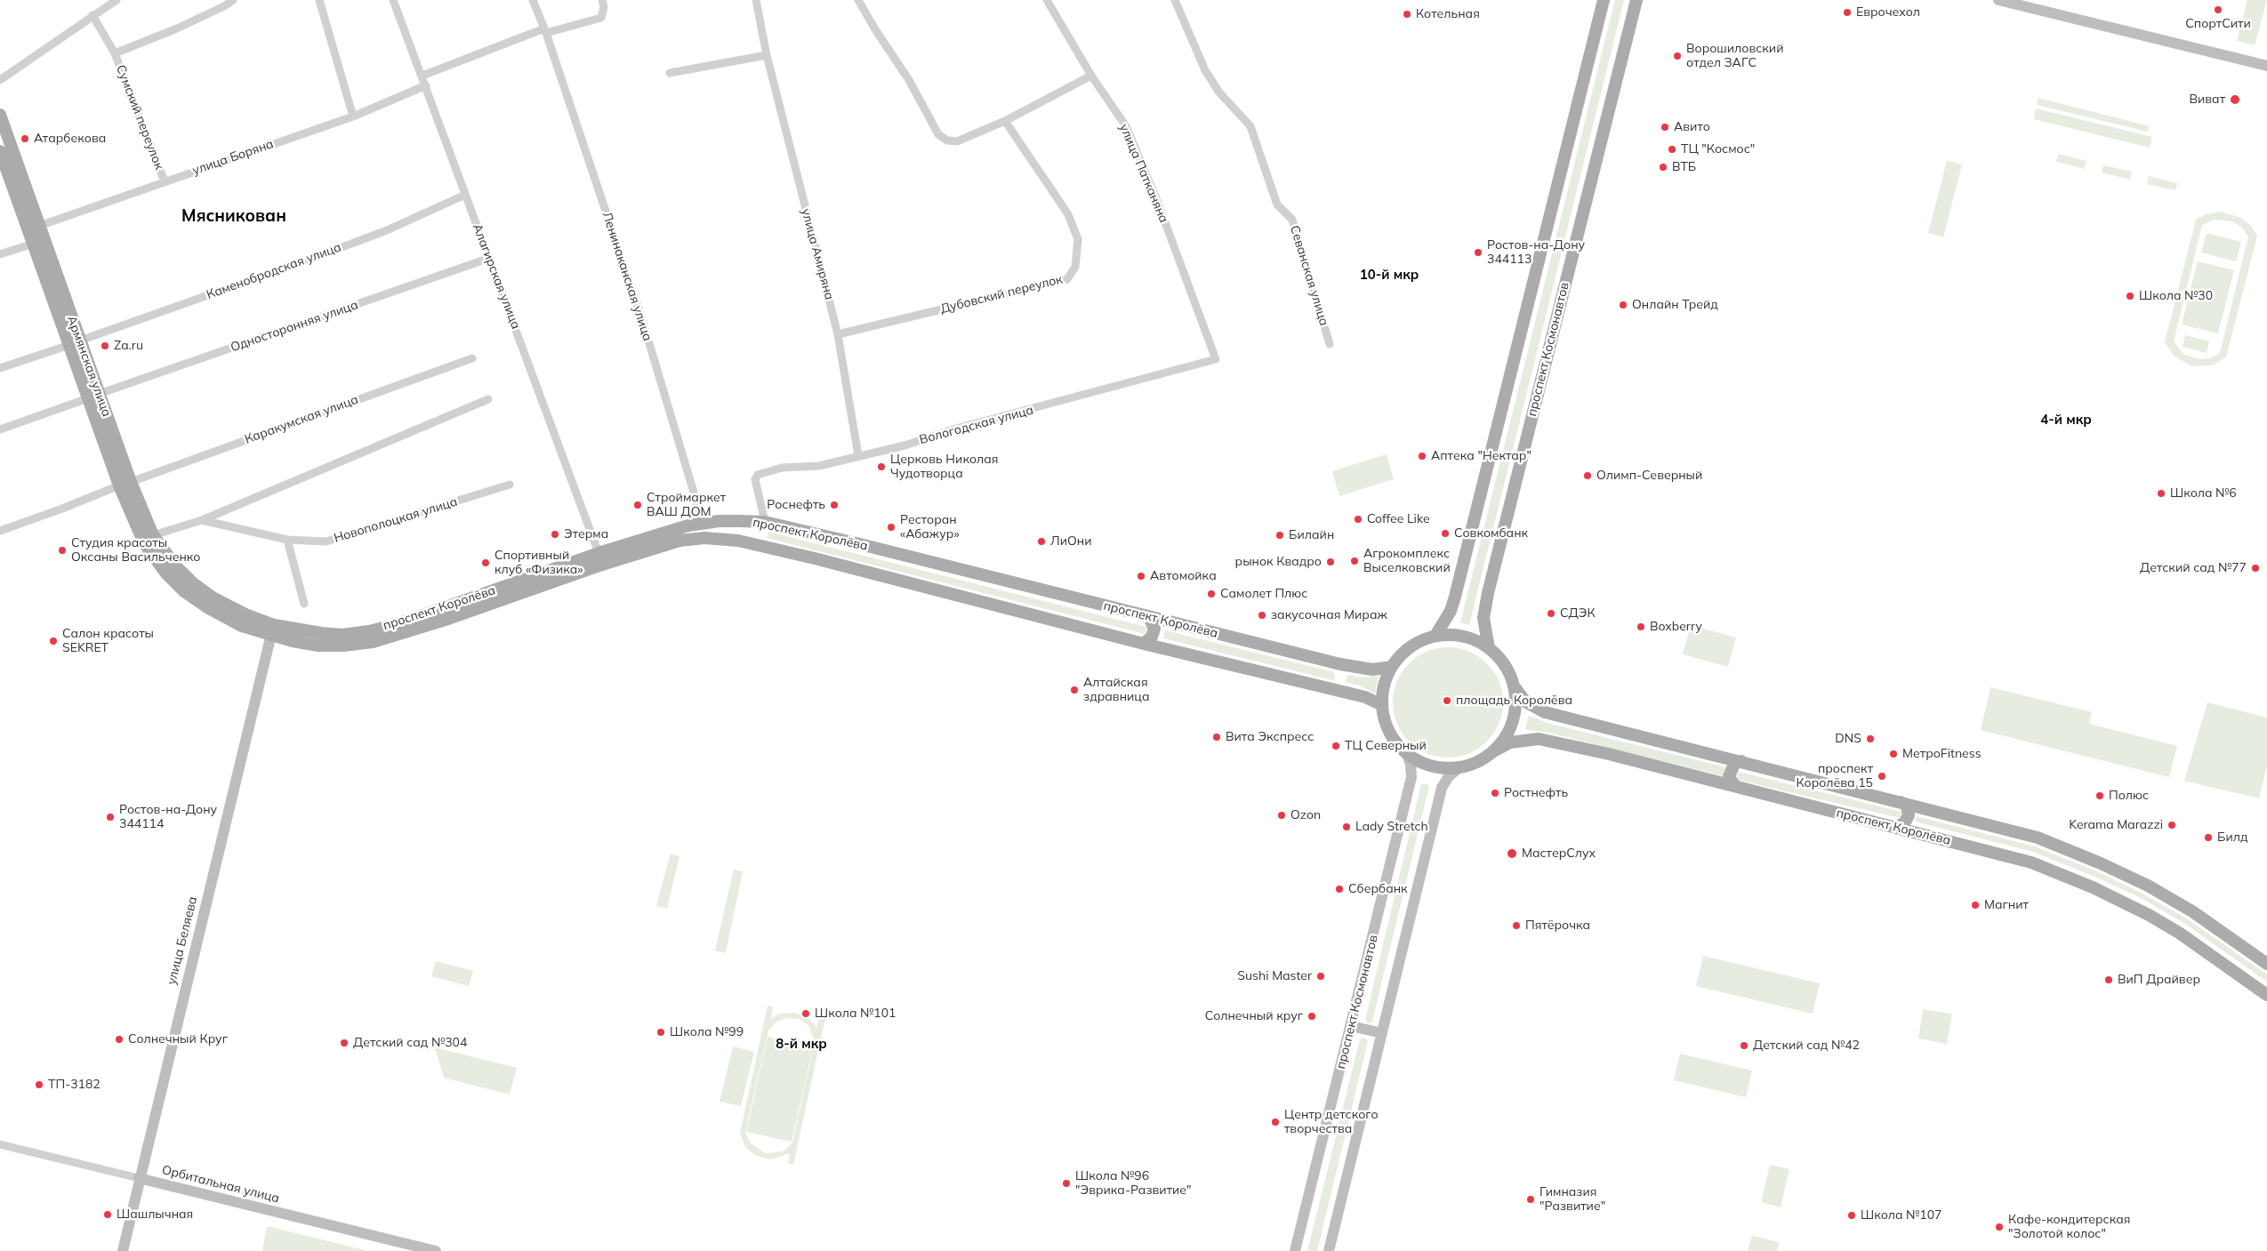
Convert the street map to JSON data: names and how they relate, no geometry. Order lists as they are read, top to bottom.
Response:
{
  "streets": {
    "main road": [
      "проспект Космонавтов",
      "Армянская улица",
      "проспект Королёва",
      "улица Беляева",
      "Орбитальная улица"
    ],
    "street": [
      "Сумский переулок",
      "улица Боряна",
      "улица Патканяна",
      "улица Амиряна",
      "Каменобродская улица",
      "Севанская улица",
      "Алагирская улица",
      "Ленинаканская улица",
      "Дубовский переулок",
      "Односторонняя улица",
      "Каракумская улица",
      "Вологодская улица",
      "Новополоцкая улица"
    ]
  },
  "crossings": [
    ["Сумский переулок", "улица Боряна"],
    ["улица Боряна", "Алагирская улица"],
    ["улица Боряна", "Армянская улица"],
    ["улица Патканяна", "Вологодская улица"],
    ["улица Амиряна", "Дубовский переулок"],
    ["улица Амиряна", "Вологодская улица"],
    ["Каменобродская улица", "Алагирская улица"],
    ["Каменобродская улица", "Армянская улица"],
    ["Алагирская улица", "Односторонняя улица"],
    ["Алагирская улица", "проспект Королёва"],
    ["Ленинаканская улица", "проспект Королёва"],
    ["Односторонняя улица", "Армянская улица"],
    ["проспект Космонавтов", "проспект Королёва"],
    ["Армянская улица", "Каракумская улица"],
    ["Армянская улица", "проспект Королёва"],
    ["Вологодская улица", "проспект Королёва"],
    ["проспект Королёва", "улица Беляева"],
    ["улица Беляева", "Орбитальная улица"]
  ],
  "districts": [
    "Мясникован",
    "10-й мкр",
    "4-й мкр",
    "8-й мкр"
  ],
  "places": [
    "СпортСити",
    "Еврочехол",
    "Котельная",
    "Ворошиловский отдел ЗАГС",
    "Виват",
    "Авито",
    "Атарбекова",
    "ТЦ \"Космос\"",
    "ВТБ",
    "Ростов-на-Дону 344113",
    "Школа №30",
    "Онлайн Трейд",
    "Za.ru",
    "Аптека \"Нектар\"",
    "Церковь Николая Чудотворца",
    "Олимп-Северный",
    "Школа №6",
    "Строймаркет ВАШ ДОМ",
    "Роснефть",
    "Coffee Like",
    "Ресторан «Абажур»",
    "Совкомбанк",
    "Этерма",
    "Билайн",
    "ЛиОни",
    "Студия красоты Оксаны Васильченко",
    "Агрокомплекс Выселковский",
    "рынок Квадро",
    "Спортивный клуб «Физика»",
    "Детский сад №77",
    "Автомойка",
    "Самолет Плюс",
    "СДЭК",
    "закусочная Мираж",
    "Boxberry",
    "Салон красоты SEKRET",
    "Алтайская здравница",
    "площадь Королёва",
    "Вита Экспресс",
    "DNS",
    "ТЦ Северный",
    "МетроFitness",
    "проспект Королёва 15",
    "Ростнефть",
    "Полюс",
    "Ozon",
    "Ростов-на-Дону 344114",
    "Kerama Marazzi",
    "Lady Stretch",
    "Билд",
    "МастерСлух",
    "Сбербанк",
    "Магнит",
    "Пятёрочка",
    "Sushi Master",
    "ВиП Драйвер",
    "Школа №101",
    "Солнечный круг",
    "Школа №99",
    "Солнечный Круг",
    "Детский сад №304",
    "Детский сад №42",
    "ТП-3182",
    "Центр детского творчества",
    "Школа №96 \"Эврика-Развитие\"",
    "Гимназия \"Развитие\"",
    "Шашлычная",
    "Школа №107",
    "Кафе-кондитерская \"Золотой колос\""
  ]
}
